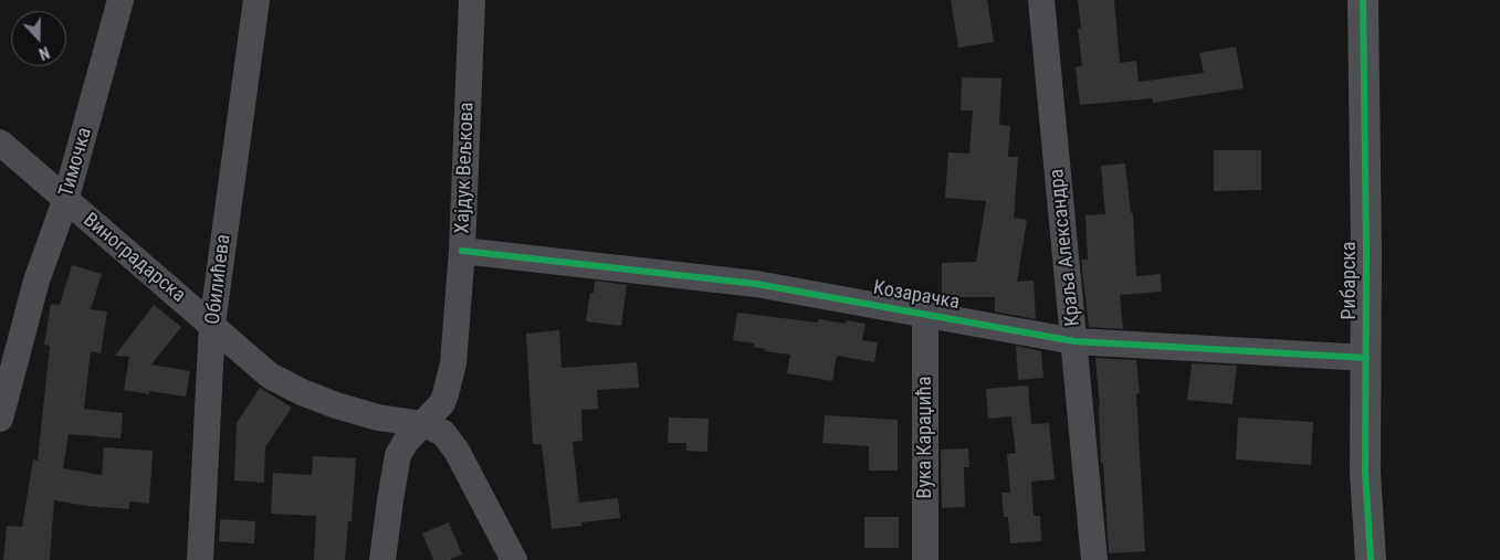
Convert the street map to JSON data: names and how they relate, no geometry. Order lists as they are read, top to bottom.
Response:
{
  "streets": {
    "main road": ["Рибарска"],
    "street": [
      "Тимочка",
      "Хајдук Вељкова",
      "Краља Александра",
      "Виноградарска",
      "Обилићева",
      "Козарачка",
      "Вука Караџића"
    ]
  },
  "crossings": [
    ["Тимочка", "Виноградарска"],
    ["Хајдук Вељкова", "Виноградарска"],
    ["Хајдук Вељкова", "Козарачка"],
    ["Краља Александра", "Козарачка"],
    ["Виноградарска", "Обилићева"],
    ["Рибарска", "Козарачка"],
    ["Козарачка", "Вука Караџића"]
  ],
  "north": "bottom"
}
